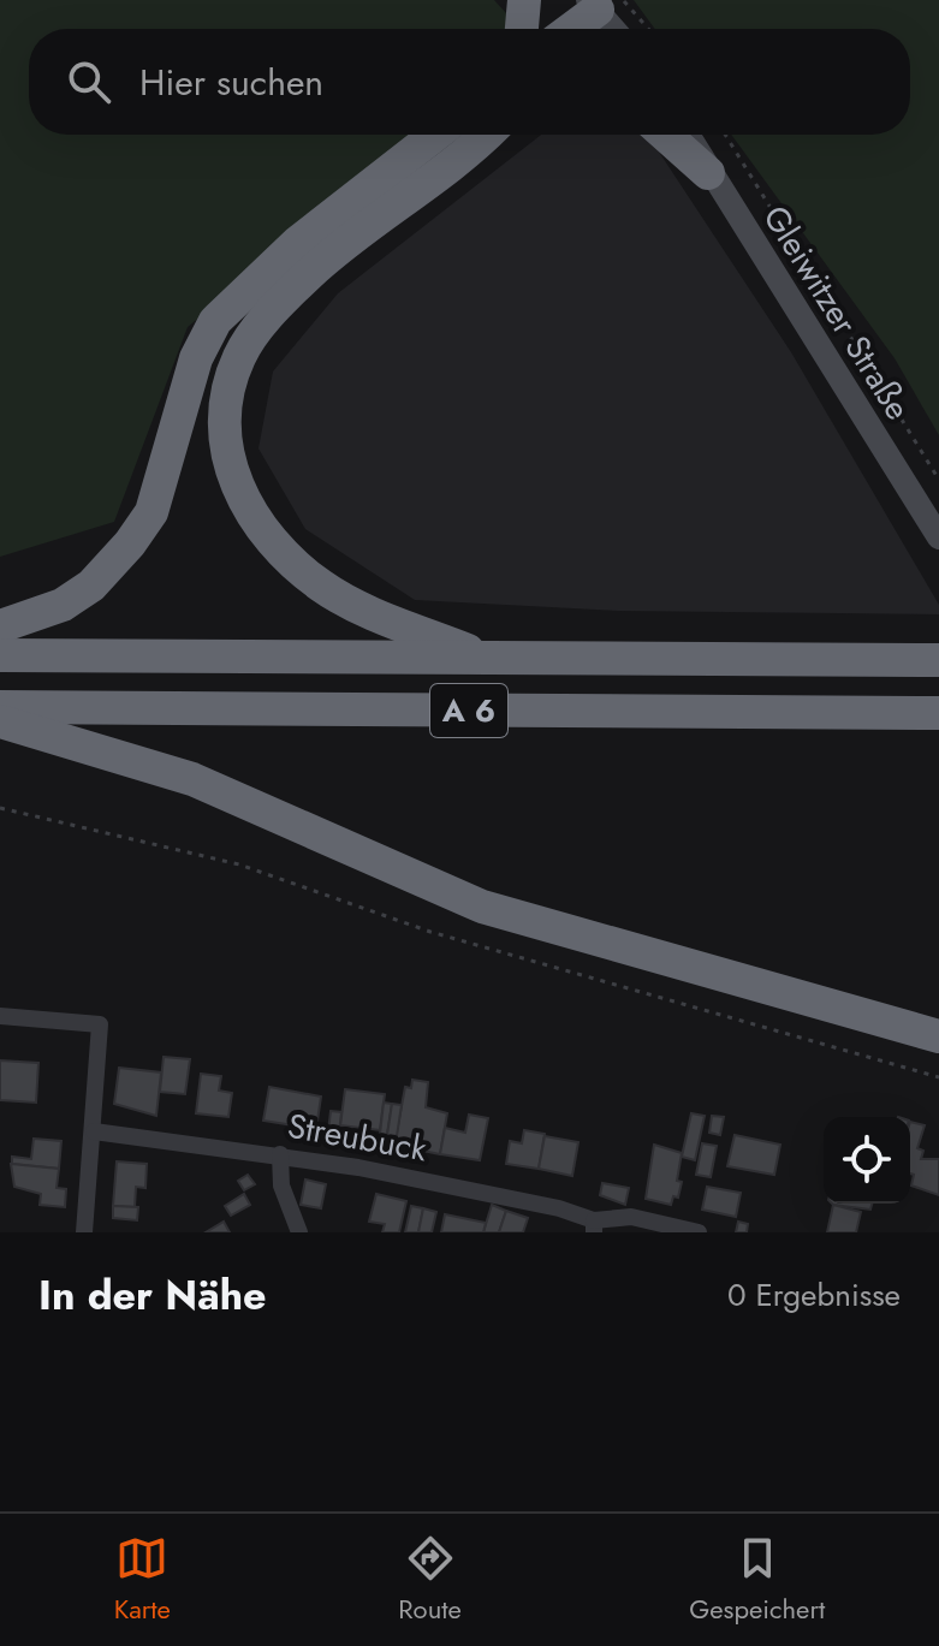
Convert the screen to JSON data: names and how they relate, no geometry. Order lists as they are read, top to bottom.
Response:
{
  "streets": {
    "highway": ["A 6"],
    "main road": ["Gleiwitzer Straße"],
    "street": ["Streubuck"]
  },
  "page": {
    "search": "Hier suchen",
    "heading": ["In der Nähe", "0 Ergebnisse"],
    "nav": ["Karte", "Route", "Gespeichert"]
  }
}
